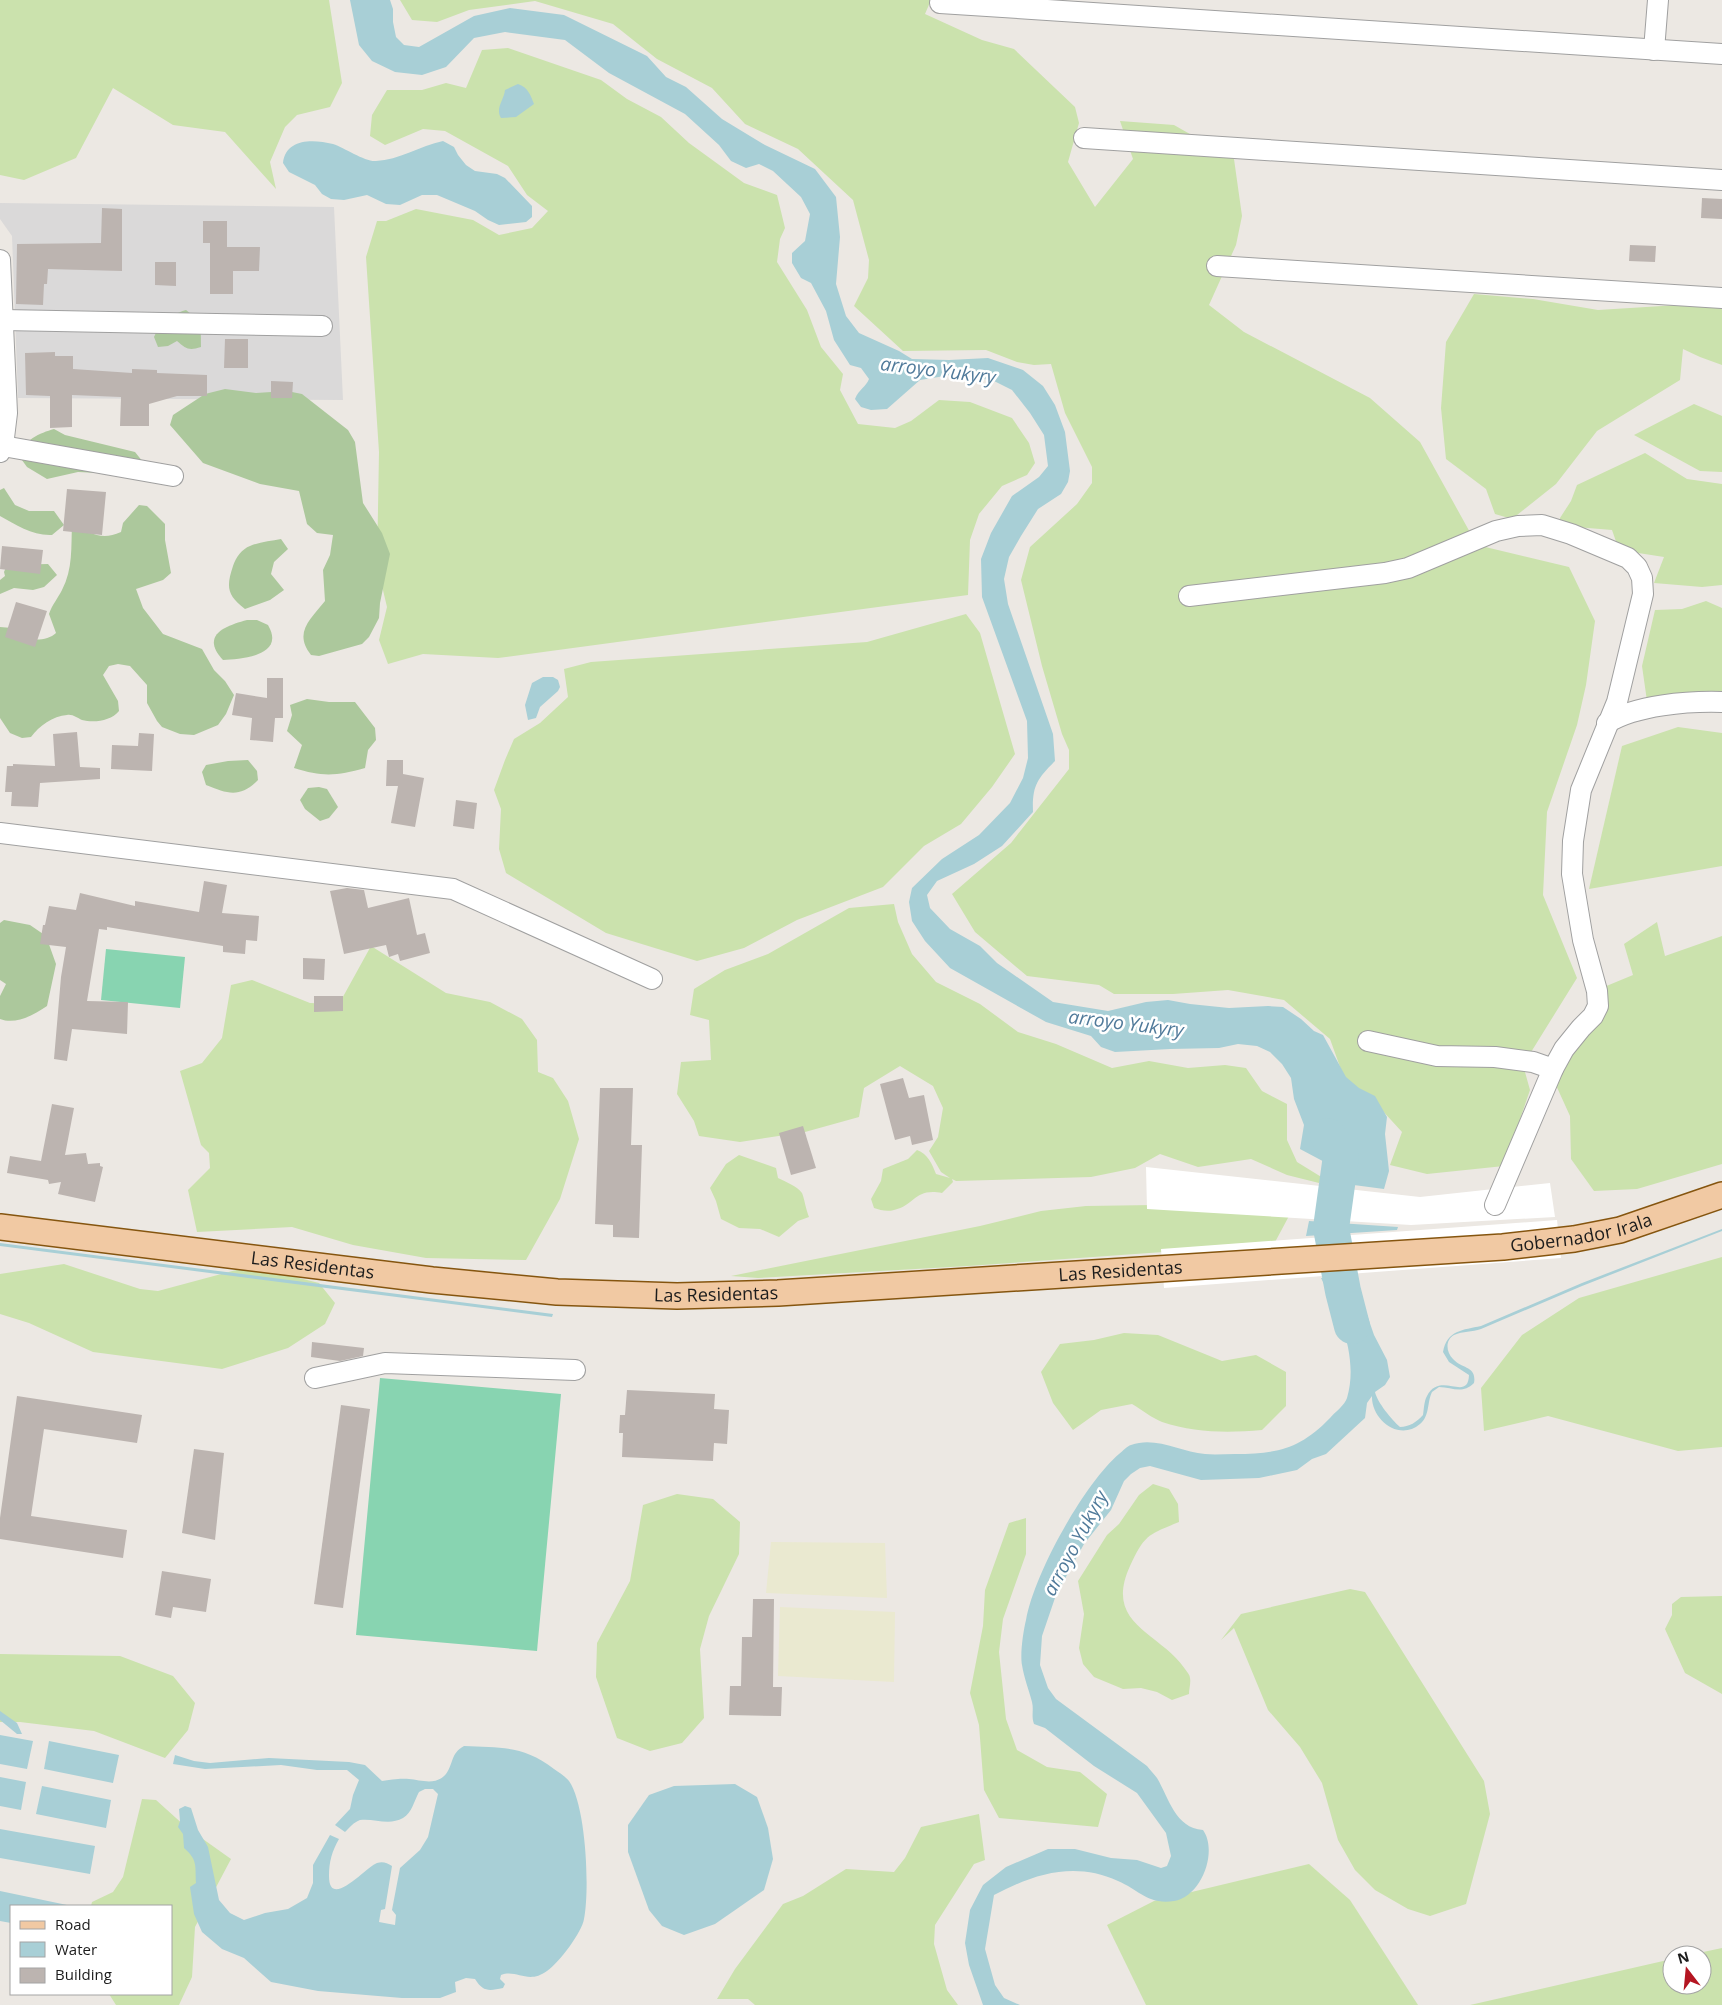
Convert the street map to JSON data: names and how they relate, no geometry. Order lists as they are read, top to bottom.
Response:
{
  "streets": {
    "main road": ["Gobernador Irala", "Las Residentas"]
  },
  "crossings": [
    ["Gobernador Irala", "Las Residentas"]
  ],
  "water": ["arroyo Yukyry"],
  "legend": ["Road", "Water", "Building"],
  "north": "top"
}
